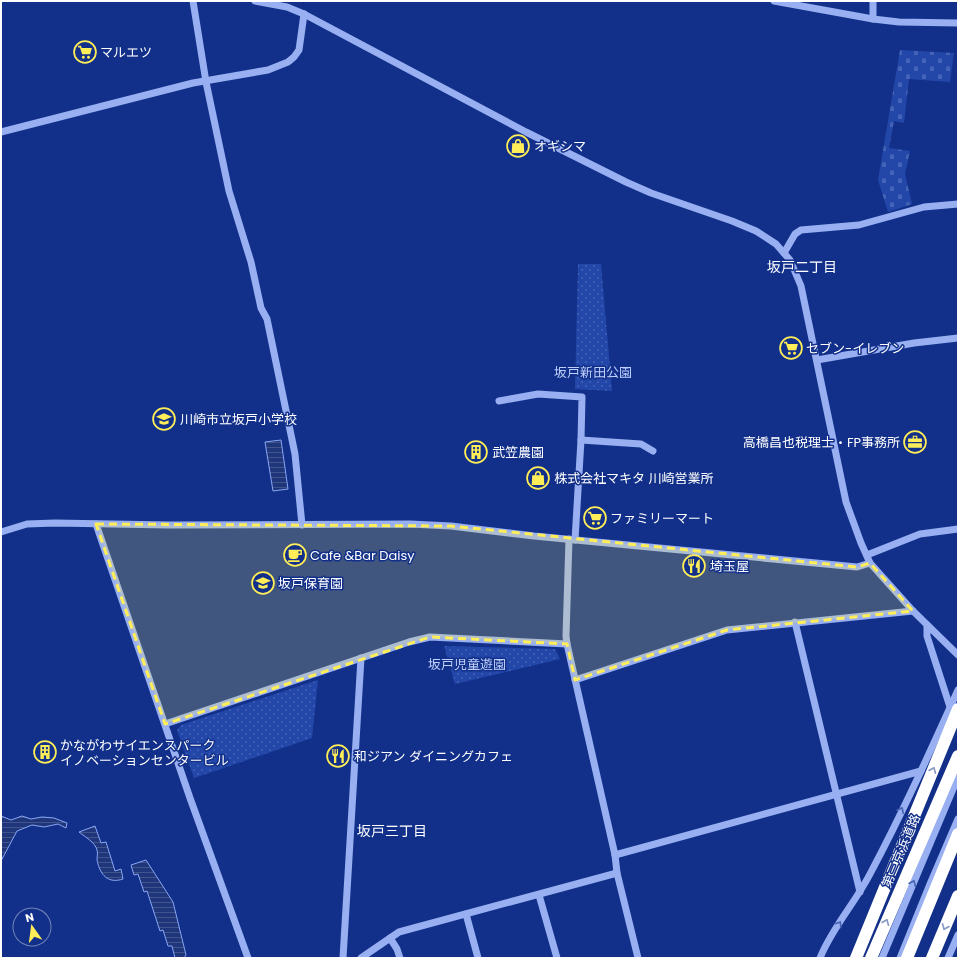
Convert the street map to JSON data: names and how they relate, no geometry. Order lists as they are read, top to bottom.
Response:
{
  "streets": {
    "highway": ["第三京浜道路"]
  },
  "districts": ["坂戸二丁目", "坂戸三丁目"],
  "parks": ["坂戸新田公園", "坂戸児童遊園"],
  "places": {
    "supermarket": ["マルエツ", "セブン-イレブン", "ファミリーマート"],
    "shop": ["オギシマ", "株式会社マキタ 川崎営業所"],
    "school or university": ["川崎市立坂戸小学校", "坂戸保育園"],
    "office": ["高橋昌也税理士・FP事務所"],
    "building": ["武笠農園", "かながわサイエンスパーク イノベーションセンタービル"],
    "cafe": ["Cafe &Bar Daisy"],
    "restaurant": ["埼玉屋", "和ジアン ダイニングカフェ"]
  },
  "north": "top"
}
